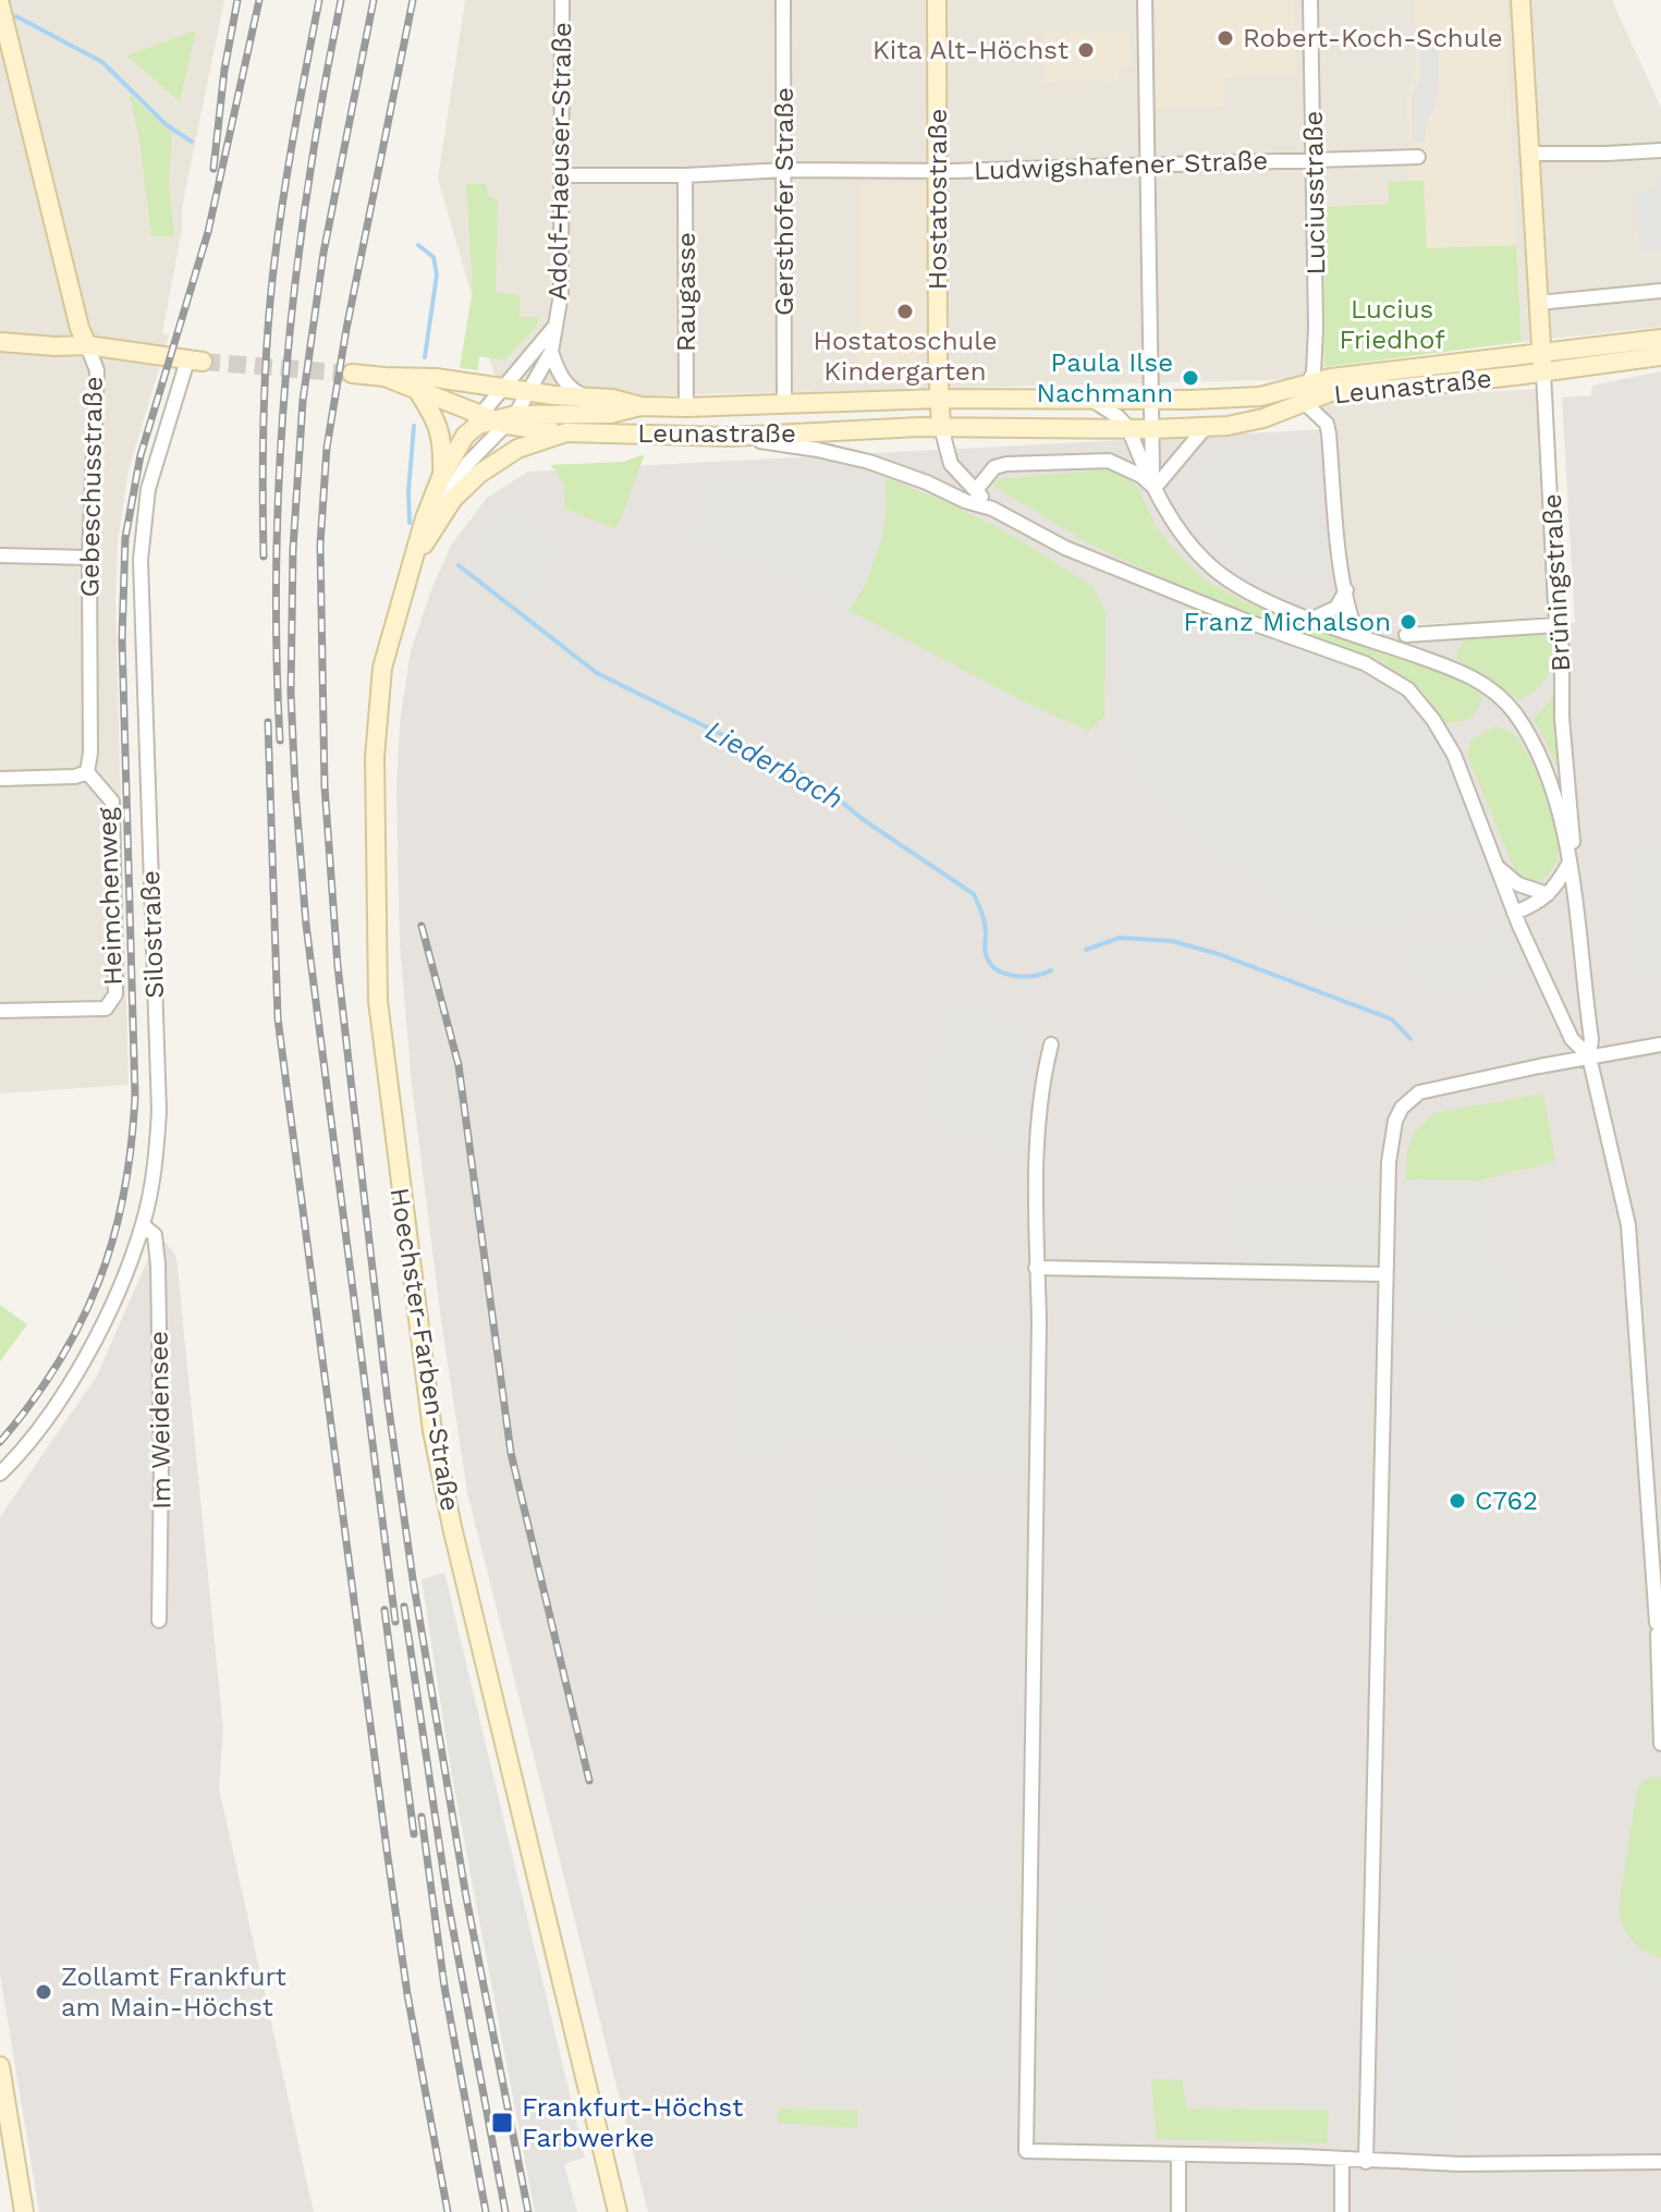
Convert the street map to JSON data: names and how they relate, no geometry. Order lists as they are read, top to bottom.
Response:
{
  "streets": {
    "main road": [
      "Hostatostraße",
      "Leunastraße",
      "Gebeschusstraße",
      "Brüningstraße",
      "Hoechster-Farben-Straße"
    ],
    "street": [
      "Adolf-Haeuser-Straße",
      "Ludwigshafener Straße",
      "Luciusstraße",
      "Gersthofer Straße",
      "Raugasse",
      "Heimchenweg",
      "Silostraße",
      "Im Weidensee"
    ]
  },
  "crossings": [
    ["Adolf-Haeuser-Straße", "Ludwigshafener Straße"],
    ["Adolf-Haeuser-Straße", "Leunastraße"],
    ["Ludwigshafener Straße", "Luciusstraße"],
    ["Ludwigshafener Straße", "Hostatostraße"],
    ["Ludwigshafener Straße", "Gersthofer Straße"],
    ["Ludwigshafener Straße", "Raugasse"],
    ["Luciusstraße", "Leunastraße"],
    ["Hostatostraße", "Leunastraße"],
    ["Gersthofer Straße", "Leunastraße"],
    ["Raugasse", "Leunastraße"],
    ["Leunastraße", "Brüningstraße"],
    ["Leunastraße", "Hoechster-Farben-Straße"],
    ["Gebeschusstraße", "Heimchenweg"],
    ["Silostraße", "Im Weidensee"]
  ],
  "water": ["Liederbach"],
  "parks": ["Lucius Friedhof"],
  "places": {
    "other": [
      "Robert-Koch-Schule",
      "Kita Alt-Höchst",
      "Hostatoschule Kindergarten",
      "Paula Ilse Nachmann",
      "Franz Michalson",
      "C762",
      "Zollamt Frankfurt am Main-Höchst"
    ],
    "transit": ["Frankfurt-Höchst Farbwerke"]
  }
}
